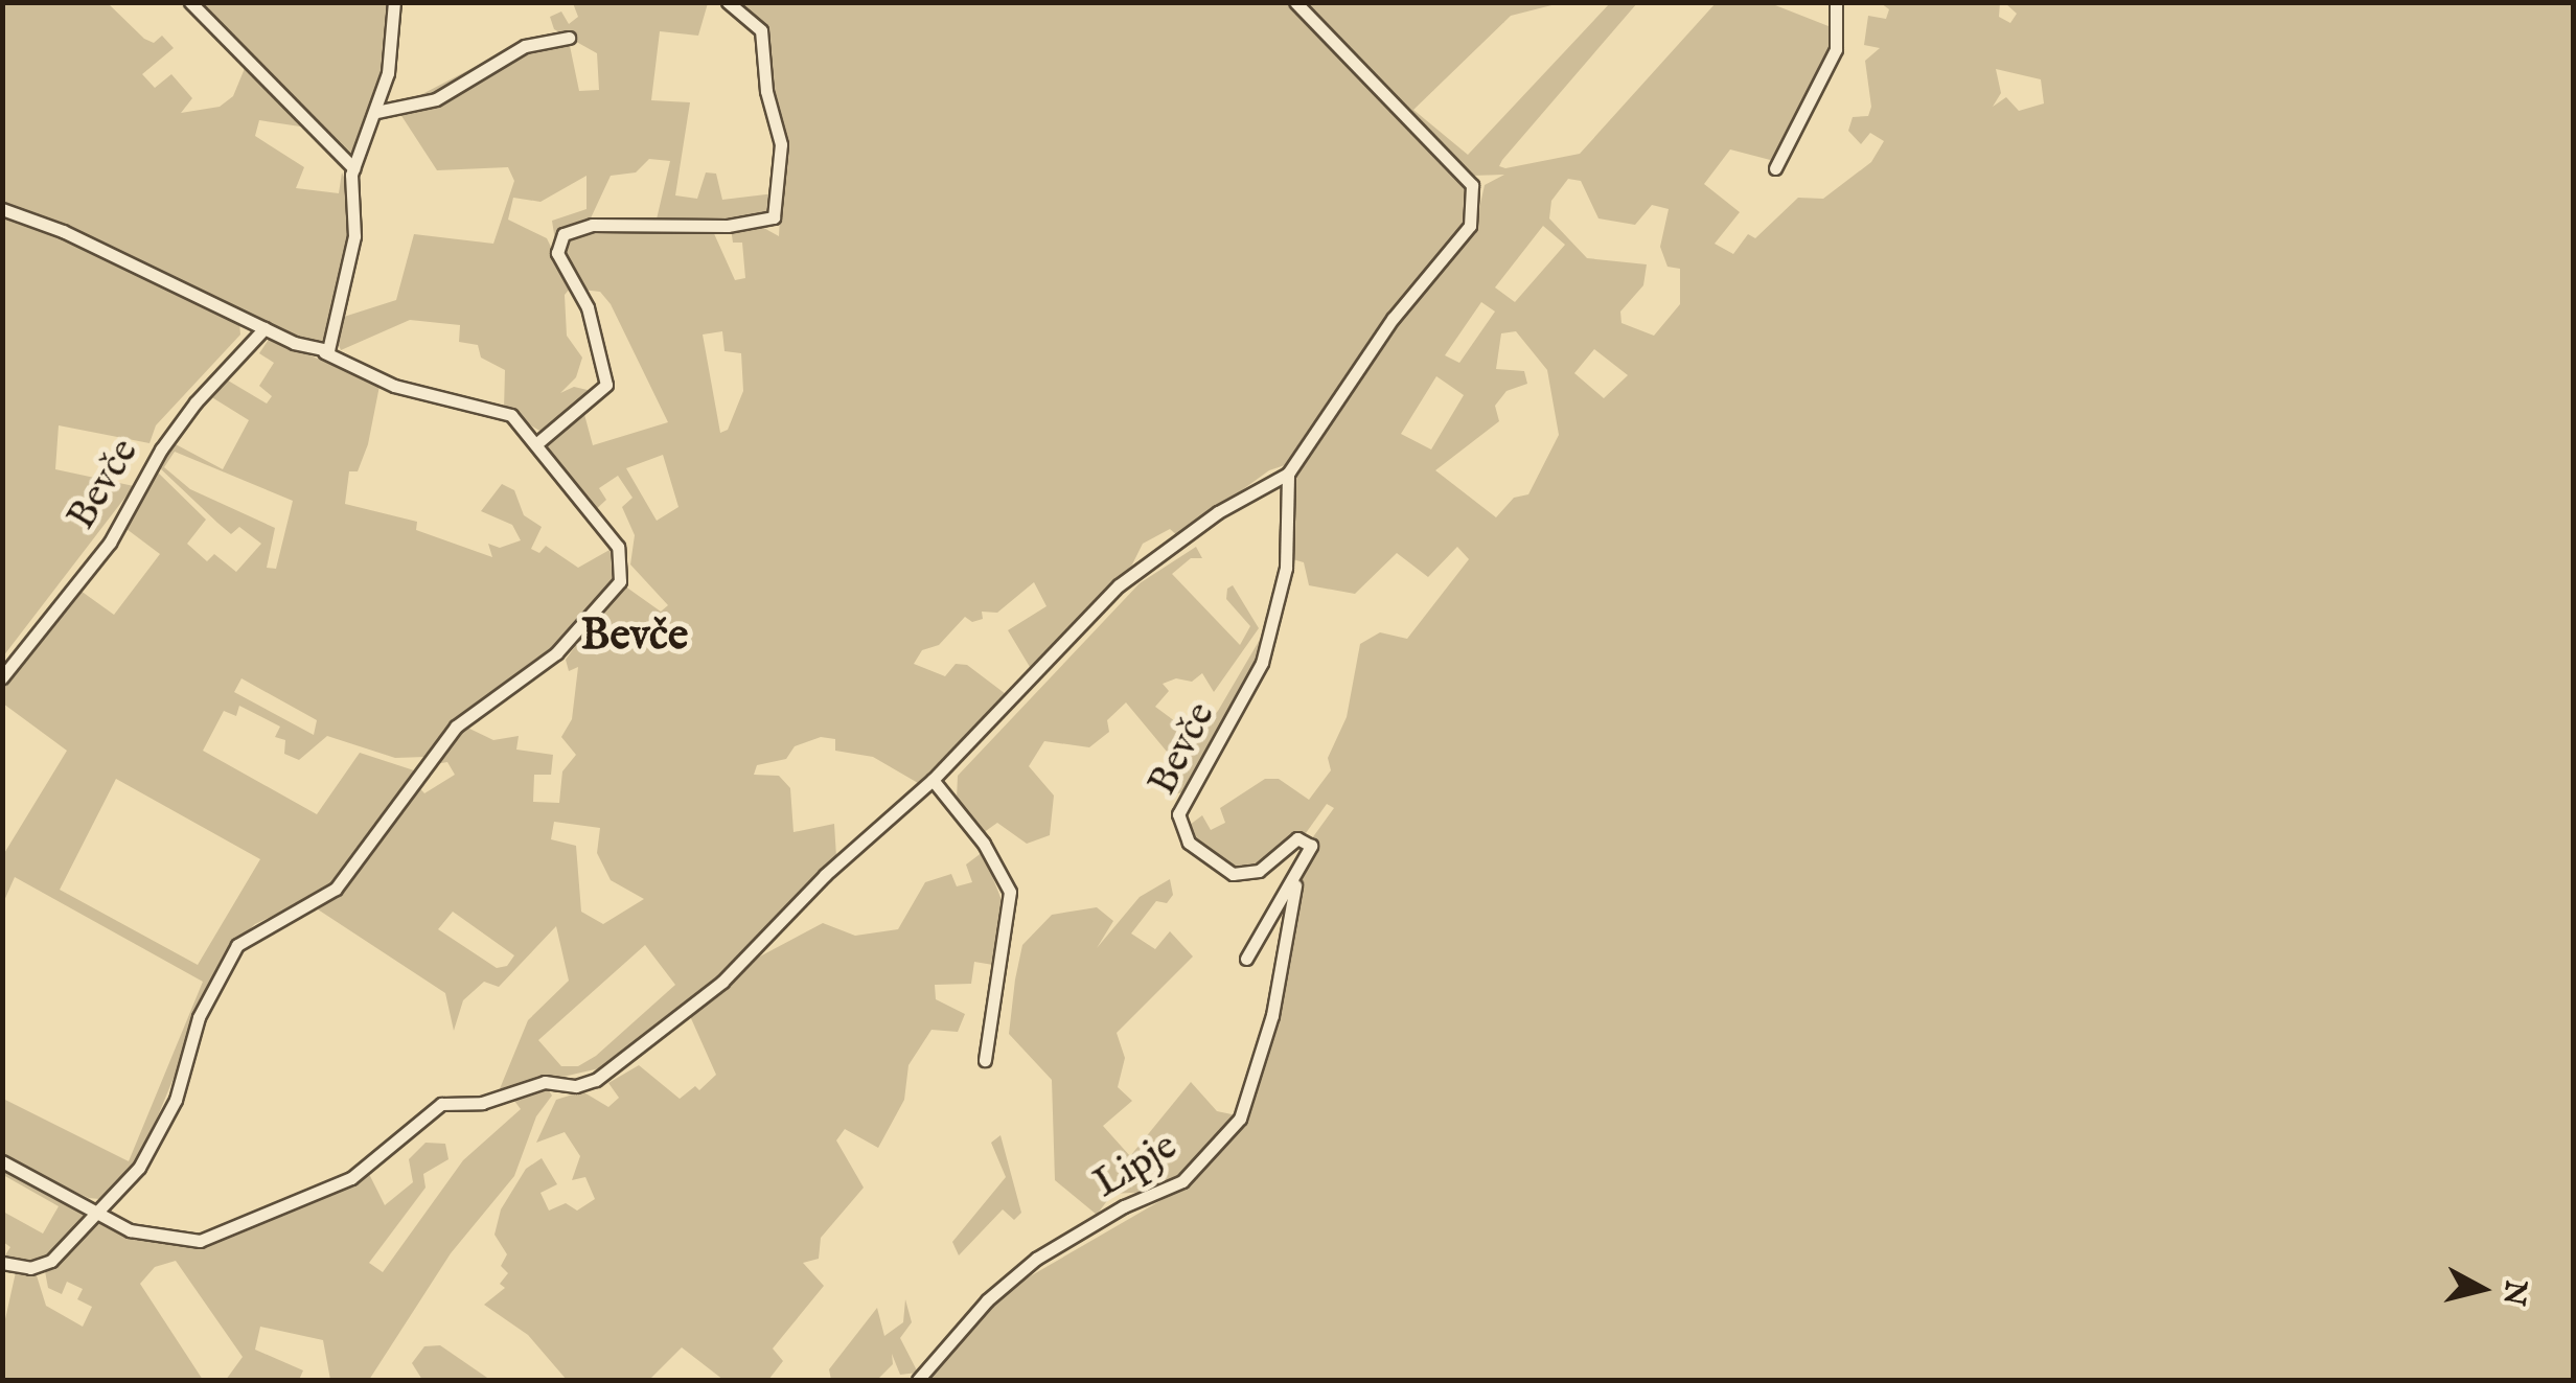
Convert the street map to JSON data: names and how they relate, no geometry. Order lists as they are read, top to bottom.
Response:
{
  "streets": {
    "street": ["Bevče", "Lipje"]
  },
  "crossings": [
    ["Bevče", "Lipje"]
  ],
  "districts": ["Bevče"],
  "north": "right"
}
